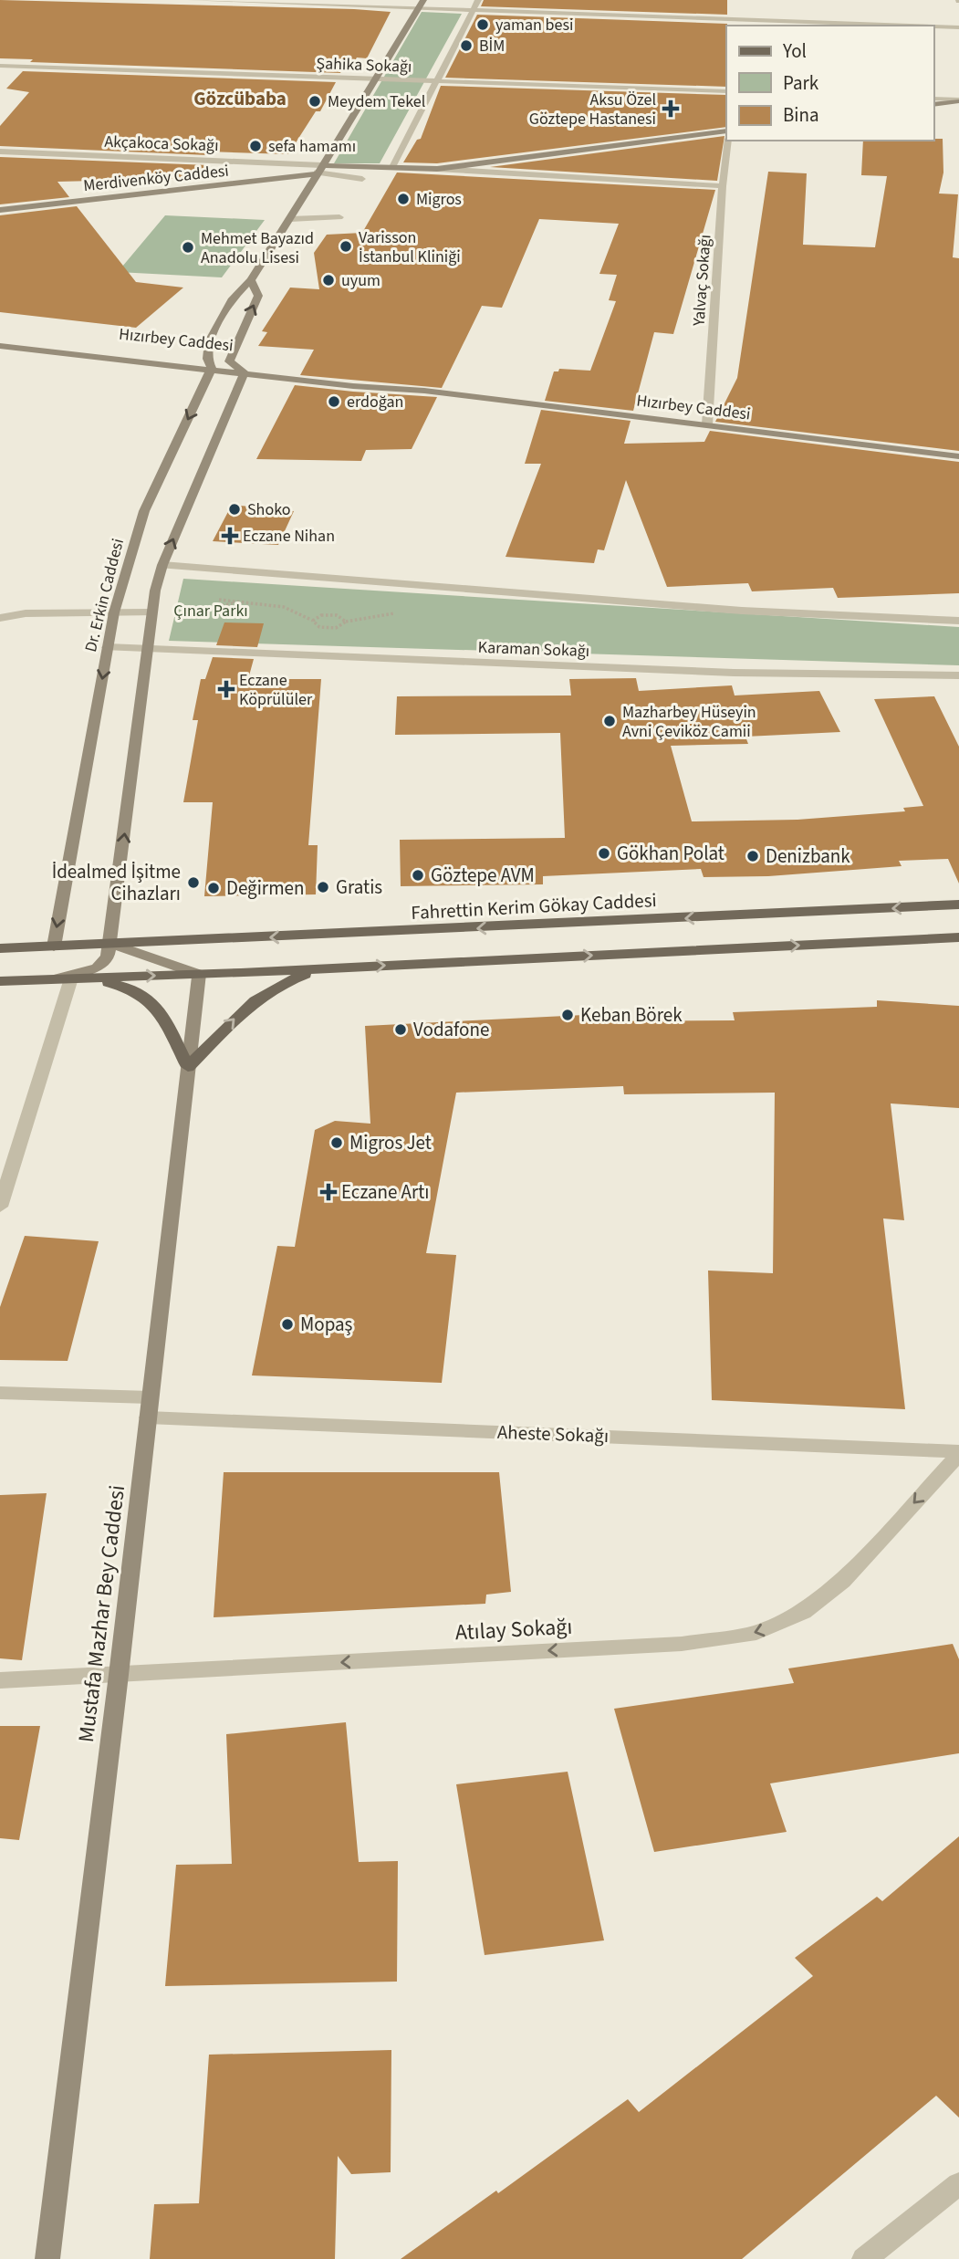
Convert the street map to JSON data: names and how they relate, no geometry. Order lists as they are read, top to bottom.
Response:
{
  "streets": {
    "main road": ["Fahrettin Kerim Gökay Caddesi"],
    "street": [
      "Şahika Sokağı",
      "Akçakoca Sokağı",
      "Merdivenköy Caddesi",
      "Yalvaç Sokağı",
      "Hızırbey Caddesi",
      "Dr. Erkin Caddesi",
      "Karaman Sokağı",
      "Aheste Sokağı",
      "Mustafa Mazhar Bey Caddesi",
      "Atılay Sokağı"
    ]
  },
  "crossings": [
    ["Şahika Sokağı", "Dr. Erkin Caddesi"],
    ["Akçakoca Sokağı", "Merdivenköy Caddesi"],
    ["Akçakoca Sokağı", "Dr. Erkin Caddesi"],
    ["Merdivenköy Caddesi", "Dr. Erkin Caddesi"],
    ["Yalvaç Sokağı", "Hızırbey Caddesi"],
    ["Hızırbey Caddesi", "Dr. Erkin Caddesi"],
    ["Dr. Erkin Caddesi", "Karaman Sokağı"],
    ["Dr. Erkin Caddesi", "Fahrettin Kerim Gökay Caddesi"],
    ["Fahrettin Kerim Gökay Caddesi", "Mustafa Mazhar Bey Caddesi"],
    ["Aheste Sokağı", "Mustafa Mazhar Bey Caddesi"],
    ["Aheste Sokağı", "Atılay Sokağı"],
    ["Mustafa Mazhar Bey Caddesi", "Atılay Sokağı"]
  ],
  "one_way": ["Atılay Sokağı"],
  "districts": ["Gözcübaba"],
  "parks": ["Çınar Parkı"],
  "places": {
    "other": [
      "yaman besi",
      "BİM",
      "Meydem Tekel",
      "sefa hamamı",
      "Migros",
      "Varisson İstanbul Kliniği",
      "Mehmet Bayazıd Anadolu Lisesi",
      "uyum",
      "erdoğan",
      "Shoko",
      "Mazharbey Hüseyin Avni Çeviköz Camii",
      "Gökhan Polat",
      "Denizbank",
      "Göztepe AVM",
      "İdealmed İşitme Cihazları",
      "Gratis",
      "Değirmen",
      "Keban Börek",
      "Vodafone",
      "Migros Jet",
      "Mopaş"
    ],
    "health": [
      "Aksu Özel Göztepe Hastanesi",
      "Eczane Nihan",
      "Eczane Köprülüler",
      "Eczane Artı"
    ]
  },
  "legend": ["Yol", "Park", "Bina"]
}
